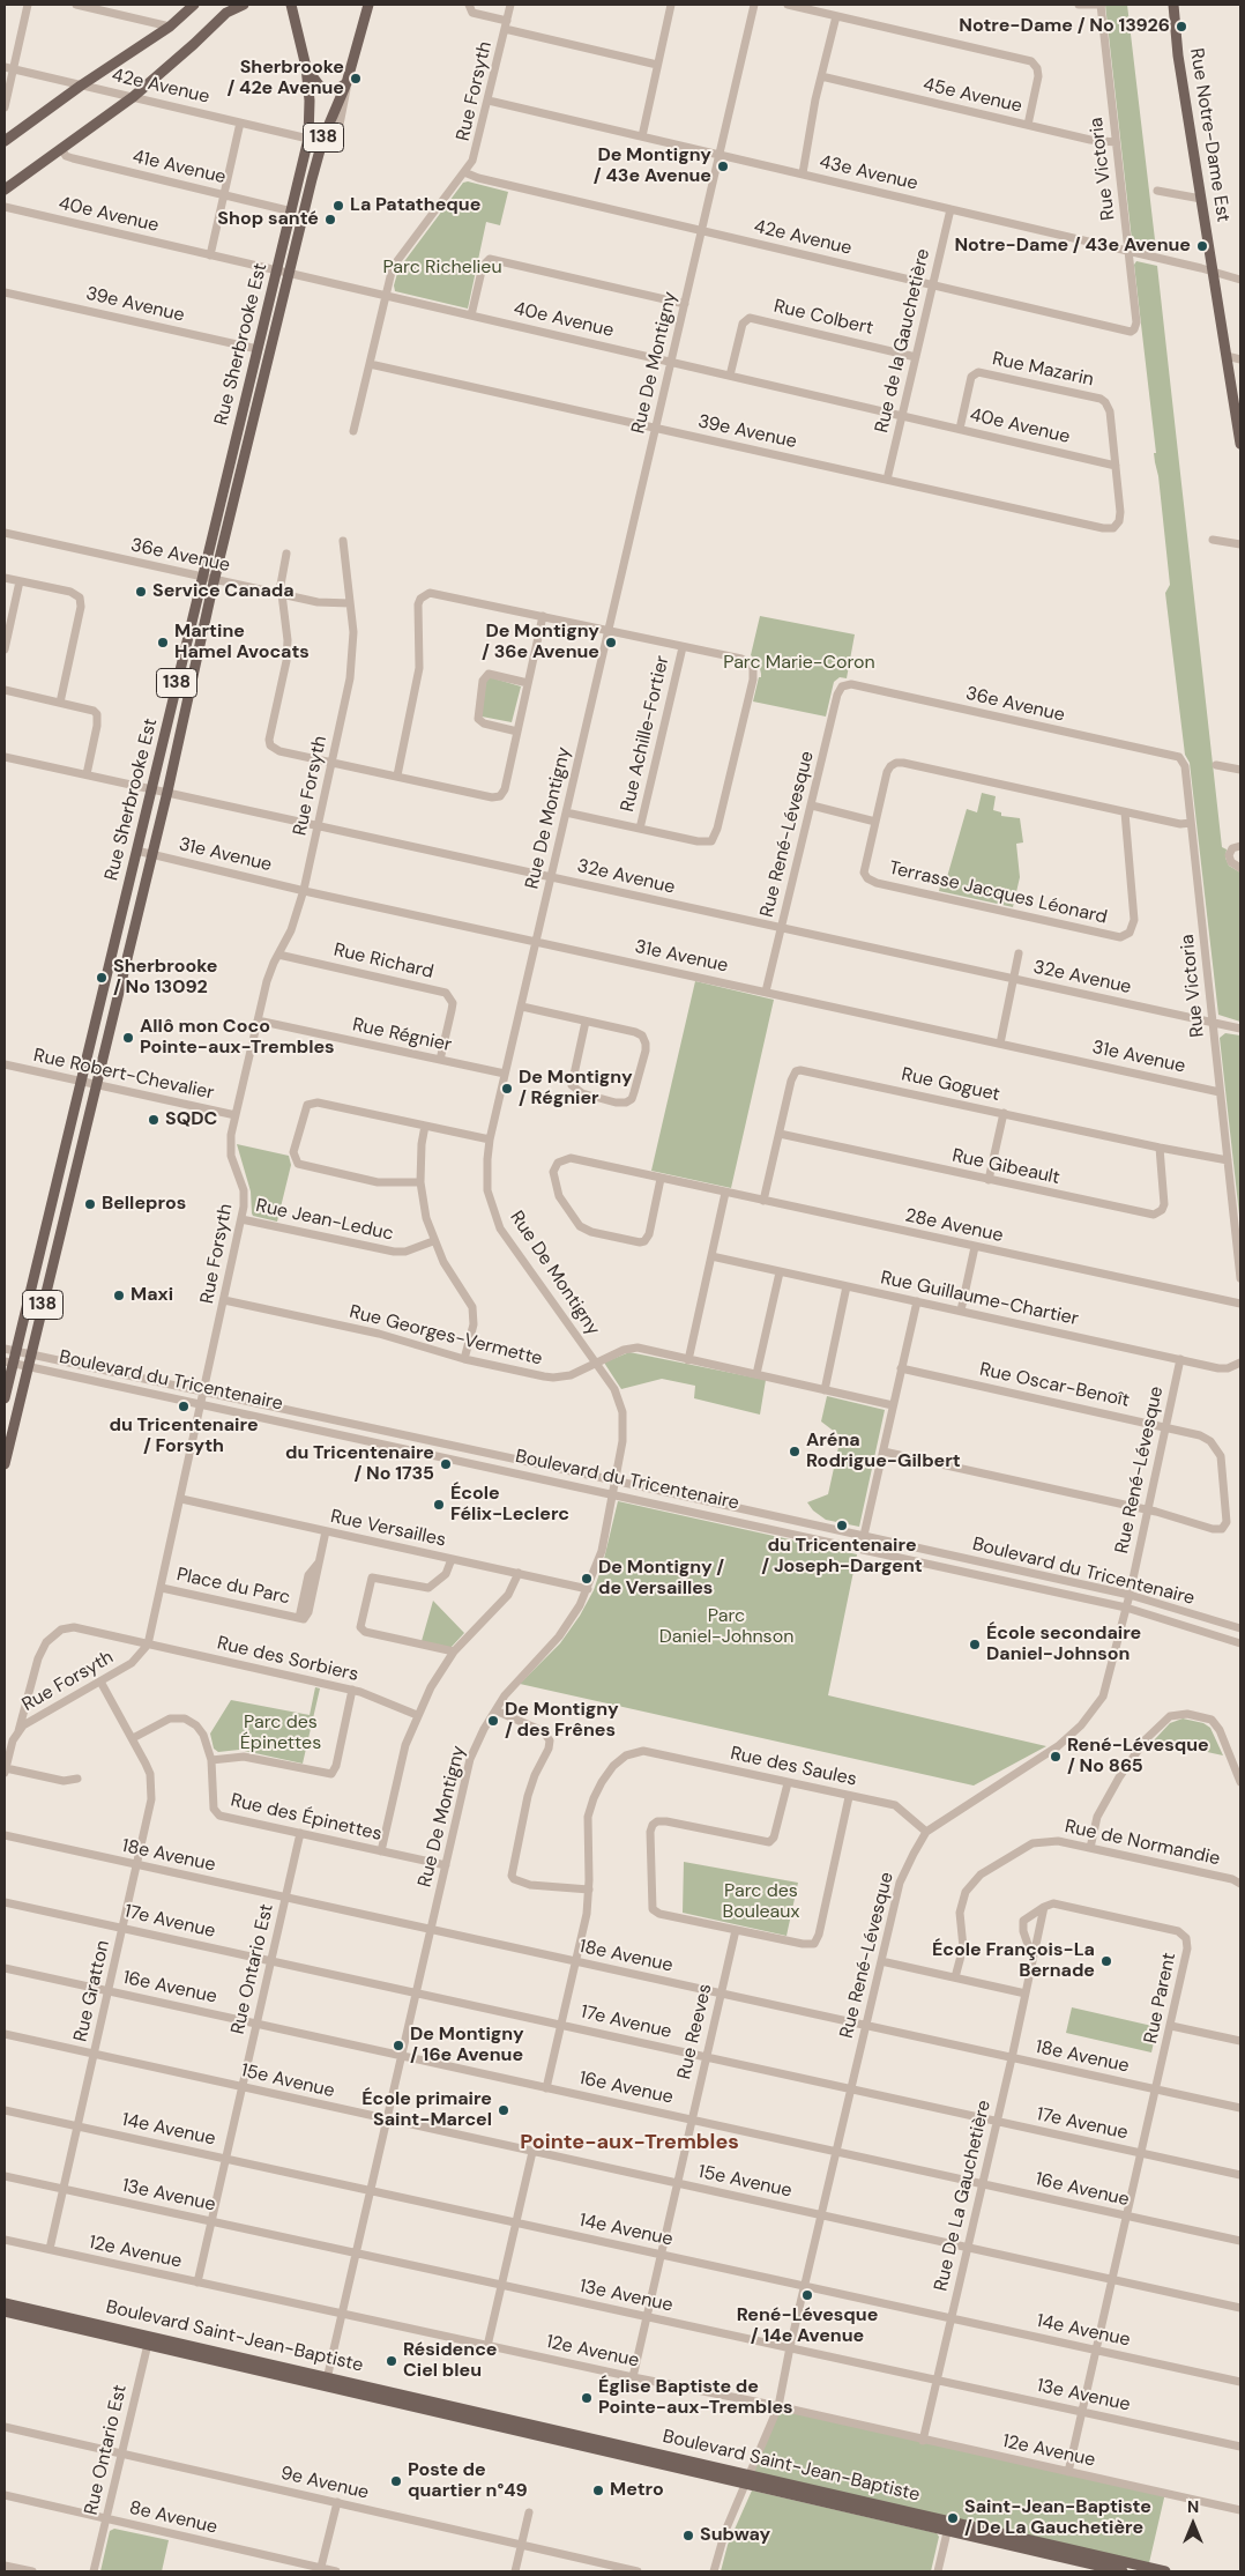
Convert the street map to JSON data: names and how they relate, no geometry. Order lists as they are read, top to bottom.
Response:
{
  "streets": {
    "main road": [
      "Rue Notre-Dame Est",
      "138",
      "Rue Sherbrooke Est",
      "Boulevard Saint-Jean-Baptiste"
    ],
    "street": [
      "42e Avenue",
      "Rue Forsyth",
      "45e Avenue",
      "41e Avenue",
      "Rue Victoria",
      "43e Avenue",
      "40e Avenue",
      "39e Avenue",
      "Rue Colbert",
      "Rue de la Gauchetière",
      "Rue De Montigny",
      "Rue Mazarin",
      "36e Avenue",
      "Rue Achille-Fortier",
      "Rue René-Lévesque",
      "31e Avenue",
      "32e Avenue",
      "Terrasse Jacques Léonard",
      "Rue Richard",
      "Rue Régnier",
      "Rue Robert-Chevalier",
      "Rue Goguet",
      "Rue Gibeault",
      "Rue Jean-Leduc",
      "28e Avenue",
      "Rue Guillaume-Chartier",
      "Rue Georges-Vermette",
      "Boulevard du Tricentenaire",
      "Rue Oscar-Benoît",
      "Rue Versailles",
      "Place du Parc",
      "Rue des Sorbiers",
      "Rue des Saules",
      "Rue des Épinettes",
      "Rue de Normandie",
      "18e Avenue",
      "17e Avenue",
      "Rue Ontario Est",
      "16e Avenue",
      "Rue Gratton",
      "Rue Parent",
      "Rue Reeves",
      "15e Avenue",
      "14e Avenue",
      "13e Avenue",
      "Rue De La Gauchetière",
      "12e Avenue",
      "9e Avenue",
      "8e Avenue"
    ]
  },
  "crossings": [
    ["42e Avenue", "Rue Forsyth"],
    ["42e Avenue", "Rue Victoria"],
    ["42e Avenue", "Rue de la Gauchetière"],
    ["42e Avenue", "Rue Sherbrooke Est"],
    ["42e Avenue", "Rue De Montigny"],
    ["Rue Forsyth", "43e Avenue"],
    ["Rue Forsyth", "40e Avenue"],
    ["Rue Forsyth", "39e Avenue"],
    ["Rue Forsyth", "36e Avenue"],
    ["Rue Forsyth", "31e Avenue"],
    ["Rue Forsyth", "32e Avenue"],
    ["Rue Forsyth", "Rue Richard"],
    ["Rue Forsyth", "Rue Régnier"],
    ["Rue Forsyth", "Rue Robert-Chevalier"],
    ["Rue Forsyth", "Rue Jean-Leduc"],
    ["Rue Forsyth", "Rue Georges-Vermette"],
    ["Rue Forsyth", "Boulevard du Tricentenaire"],
    ["Rue Forsyth", "Rue Versailles"],
    ["Rue Forsyth", "Place du Parc"],
    ["Rue Forsyth", "Rue des Sorbiers"],
    ["Rue Forsyth", "Rue Gratton"],
    ["45e Avenue", "Rue Victoria"],
    ["Rue Notre-Dame Est", "43e Avenue"],
    ["41e Avenue", "Rue Sherbrooke Est"],
    ["Rue Victoria", "43e Avenue"],
    ["Rue Victoria", "36e Avenue"],
    ["Rue Victoria", "31e Avenue"],
    ["Rue Victoria", "32e Avenue"],
    ["Rue Victoria", "Terrasse Jacques Léonard"],
    ["Rue Victoria", "Rue Goguet"],
    ["43e Avenue", "Rue de la Gauchetière"],
    ["43e Avenue", "Rue De Montigny"],
    ["40e Avenue", "Rue Colbert"],
    ["40e Avenue", "Rue de la Gauchetière"],
    ["40e Avenue", "Rue Sherbrooke Est"],
    ["40e Avenue", "Rue De Montigny"],
    ["40e Avenue", "Rue Mazarin"],
    ["39e Avenue", "Rue de la Gauchetière"],
    ["39e Avenue", "Rue Sherbrooke Est"],
    ["39e Avenue", "Rue De Montigny"],
    ["39e Avenue", "Rue Mazarin"],
    ["Rue Colbert", "Rue de la Gauchetière"],
    ["Rue Sherbrooke Est", "36e Avenue"],
    ["Rue Sherbrooke Est", "31e Avenue"],
    ["Rue Sherbrooke Est", "32e Avenue"],
    ["Rue Sherbrooke Est", "Rue Robert-Chevalier"],
    ["Rue Sherbrooke Est", "Boulevard du Tricentenaire"],
    ["Rue De Montigny", "31e Avenue"],
    ["Rue De Montigny", "32e Avenue"],
    ["Rue De Montigny", "Rue Régnier"],
    ["Rue De Montigny", "Rue Georges-Vermette"],
    ["Rue De Montigny", "Boulevard du Tricentenaire"],
    ["Rue De Montigny", "Rue Versailles"],
    ["Rue De Montigny", "Rue des Épinettes"],
    ["Rue De Montigny", "18e Avenue"],
    ["Rue De Montigny", "17e Avenue"],
    ["Rue De Montigny", "16e Avenue"],
    ["Rue De Montigny", "15e Avenue"],
    ["Rue De Montigny", "14e Avenue"],
    ["Rue De Montigny", "13e Avenue"],
    ["Rue De Montigny", "12e Avenue"],
    ["Rue De Montigny", "Boulevard Saint-Jean-Baptiste"],
    ["36e Avenue", "Rue René-Lévesque"],
    ["Rue René-Lévesque", "31e Avenue"],
    ["Rue René-Lévesque", "32e Avenue"],
    ["Rue René-Lévesque", "Rue Guillaume-Chartier"],
    ["Rue René-Lévesque", "Boulevard du Tricentenaire"],
    ["Rue René-Lévesque", "Rue Oscar-Benoît"],
    ["Rue René-Lévesque", "Rue des Saules"],
    ["Rue René-Lévesque", "18e Avenue"],
    ["Rue René-Lévesque", "17e Avenue"],
    ["Rue René-Lévesque", "16e Avenue"],
    ["Rue René-Lévesque", "15e Avenue"],
    ["Rue René-Lévesque", "14e Avenue"],
    ["Rue René-Lévesque", "13e Avenue"],
    ["Rue René-Lévesque", "12e Avenue"],
    ["Rue René-Lévesque", "Boulevard Saint-Jean-Baptiste"],
    ["Rue Richard", "Rue Régnier"],
    ["Rue Goguet", "Rue Gibeault"],
    ["Rue Goguet", "28e Avenue"],
    ["Rue Versailles", "Place du Parc"],
    ["Rue des Épinettes", "Rue Ontario Est"],
    ["Rue des Épinettes", "Rue Gratton"],
    ["18e Avenue", "Rue Ontario Est"],
    ["18e Avenue", "Rue Gratton"],
    ["18e Avenue", "Rue Parent"],
    ["18e Avenue", "Rue Reeves"],
    ["18e Avenue", "Rue De La Gauchetière"],
    ["17e Avenue", "Rue Ontario Est"],
    ["17e Avenue", "Rue Gratton"],
    ["17e Avenue", "Rue Parent"],
    ["17e Avenue", "Rue Reeves"],
    ["17e Avenue", "Rue De La Gauchetière"],
    ["Rue Ontario Est", "16e Avenue"],
    ["Rue Ontario Est", "15e Avenue"],
    ["Rue Ontario Est", "14e Avenue"],
    ["Rue Ontario Est", "13e Avenue"],
    ["Rue Ontario Est", "12e Avenue"],
    ["Rue Ontario Est", "Boulevard Saint-Jean-Baptiste"],
    ["Rue Ontario Est", "9e Avenue"],
    ["Rue Ontario Est", "8e Avenue"],
    ["16e Avenue", "Rue Gratton"],
    ["16e Avenue", "Rue Parent"],
    ["16e Avenue", "Rue Reeves"],
    ["16e Avenue", "Rue De La Gauchetière"],
    ["Rue Gratton", "15e Avenue"],
    ["Rue Gratton", "14e Avenue"],
    ["Rue Gratton", "13e Avenue"],
    ["Rue Gratton", "12e Avenue"],
    ["Rue Parent", "15e Avenue"],
    ["Rue Parent", "14e Avenue"],
    ["Rue Parent", "13e Avenue"],
    ["Rue Parent", "Rue De La Gauchetière"],
    ["Rue Parent", "12e Avenue"],
    ["Rue Reeves", "15e Avenue"],
    ["Rue Reeves", "14e Avenue"],
    ["Rue Reeves", "13e Avenue"],
    ["Rue Reeves", "12e Avenue"],
    ["15e Avenue", "Rue De La Gauchetière"],
    ["14e Avenue", "Rue De La Gauchetière"],
    ["13e Avenue", "Rue De La Gauchetière"],
    ["Rue De La Gauchetière", "12e Avenue"]
  ],
  "districts": ["Pointe-aux-Trembles"],
  "parks": [
    "Parc Richelieu",
    "Parc Marie-Coron",
    "Parc Daniel-Johnson",
    "Parc des Épinettes",
    "Parc des Bouleaux"
  ],
  "places": [
    "Notre-Dame / No 13926",
    "Sherbrooke / 42e Avenue",
    "De Montigny / 43e Avenue",
    "La Patatheque",
    "Shop santé",
    "Notre-Dame / 43e Avenue",
    "Service Canada",
    "Martine Hamel Avocats",
    "De Montigny / 36e Avenue",
    "Sherbrooke / No 13092",
    "Allô mon Coco Pointe-aux-Trembles",
    "De Montigny / Régnier",
    "SQDC",
    "Bellepros",
    "Maxi",
    "du Tricentenaire / Forsyth",
    "Aréna Rodrigue-Gilbert",
    "du Tricentenaire / No 1735",
    "École Félix-Leclerc",
    "du Tricentenaire / Joseph-Dargent",
    "De Montigny / de Versailles",
    "École secondaire Daniel-Johnson",
    "De Montigny / des Frênes",
    "René-Lévesque / No 865",
    "École François-La Bernade",
    "De Montigny / 16e Avenue",
    "École primaire Saint-Marcel",
    "René-Lévesque / 14e Avenue",
    "Résidence Ciel bleu",
    "Église Baptiste de Pointe-aux-Trembles",
    "Poste de quartier n°49",
    "Metro",
    "Saint-Jean-Baptiste / De La Gauchetière",
    "Subway"
  ],
  "north": "top"
}
